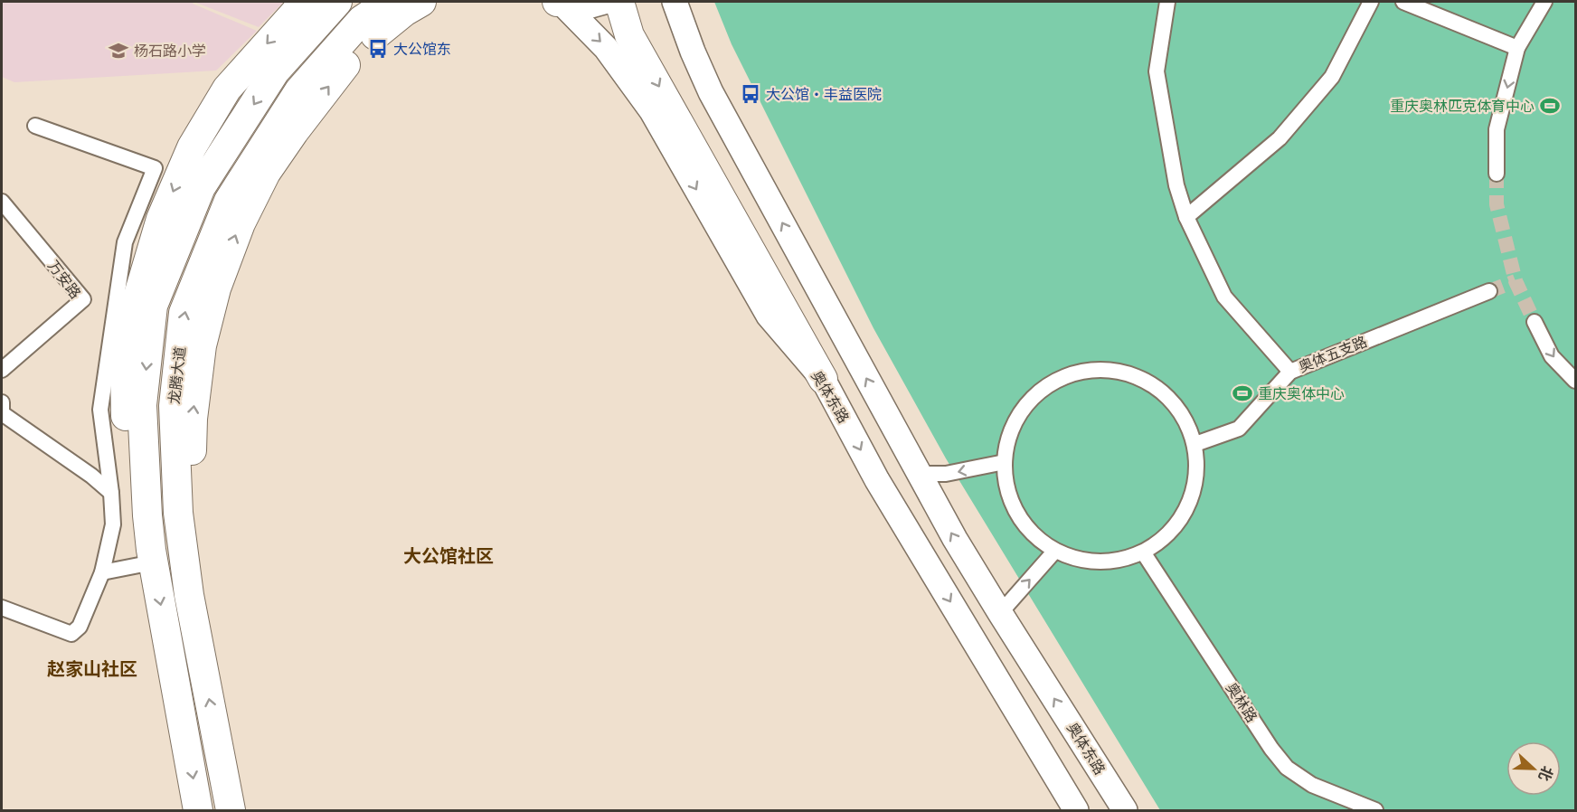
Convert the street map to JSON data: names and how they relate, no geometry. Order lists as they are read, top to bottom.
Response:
{
  "streets": {
    "highway": ["龙腾大道"],
    "main road": ["奥体东路"],
    "street": ["万安路", "奥体五支路", "奥林路"]
  },
  "crossings": [
    ["奥体五支路", "奥林路"]
  ],
  "districts": ["大公馆社区", "赵家山社区"],
  "places": {
    "bus stop": ["大公馆东", "大公馆‧丰益医院"],
    "school or university": ["杨石路小学"],
    "sports": ["重庆奥林匹克体育中心", "重庆奥体中心"]
  },
  "north": "right"
}
